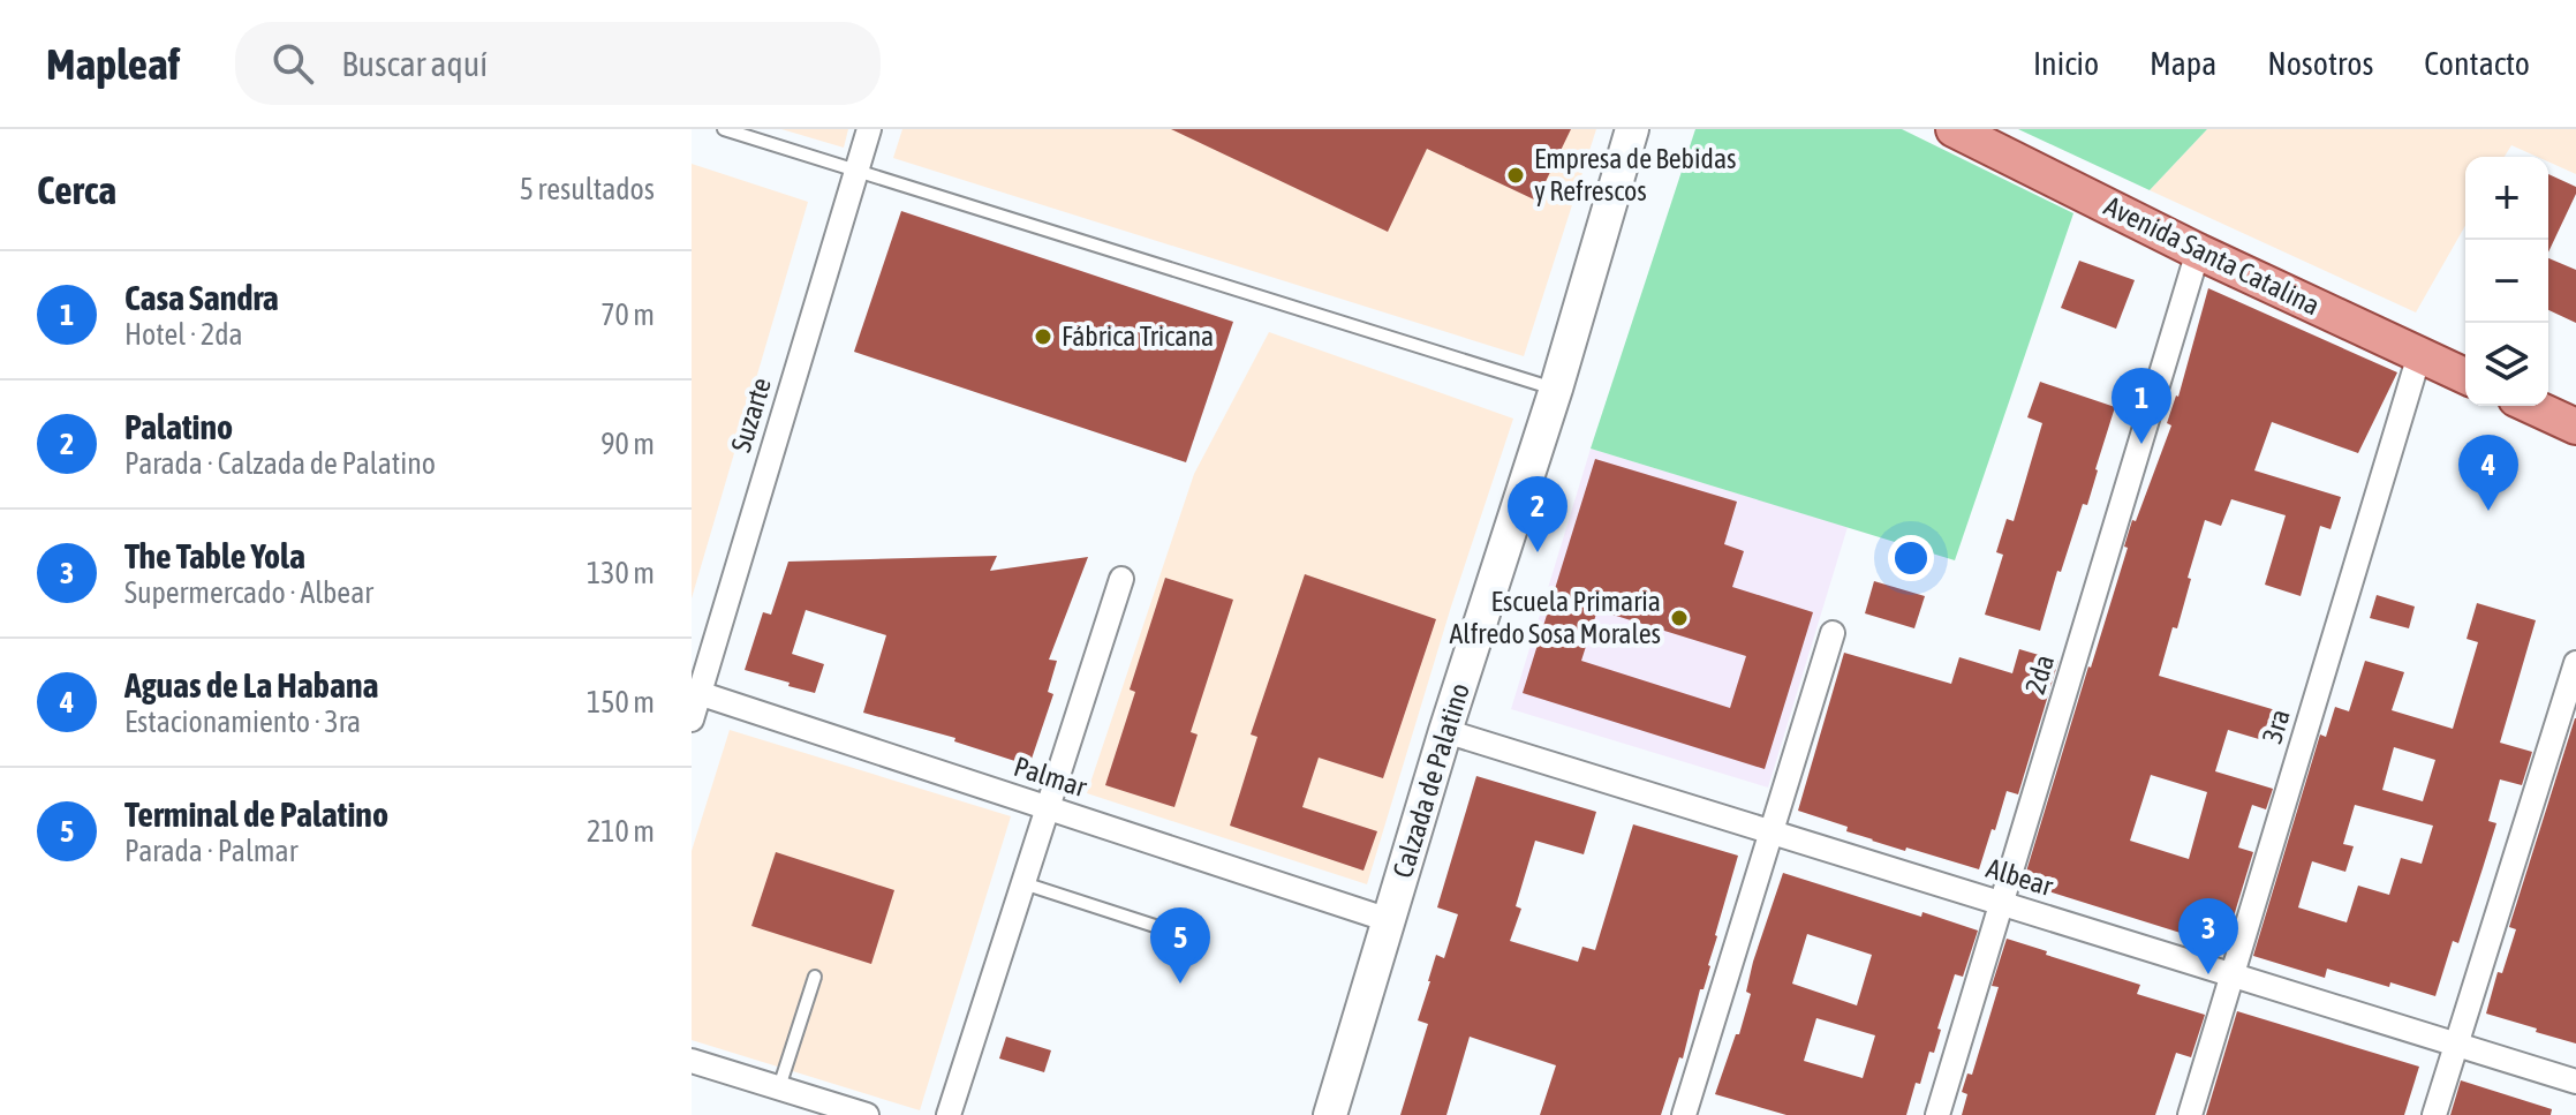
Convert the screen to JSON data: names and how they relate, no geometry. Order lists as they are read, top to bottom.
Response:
{
  "streets": {
    "main road": ["Avenida Santa Catalina"],
    "street": [
      "Suzarte",
      "2da",
      "3ra",
      "Palmar",
      "Calzada de Palatino",
      "Albear"
    ]
  },
  "crossings": [
    ["Avenida Santa Catalina", "2da"],
    ["Avenida Santa Catalina", "3ra"],
    ["Suzarte", "Palmar"],
    ["2da", "Albear"],
    ["3ra", "Albear"],
    ["Palmar", "Calzada de Palatino"],
    ["Calzada de Palatino", "Albear"]
  ],
  "places": ["Empresa de Bebidas y Refrescos", "Fábrica Tricana", "Escuela Primaria Alfredo Sosa Morales"],
  "page": {
    "header": "Mapleaf",
    "search": "Buscar aquí",
    "nav": [
      "Inicio",
      "Mapa",
      "Nosotros",
      "Contacto"
    ],
    "heading": ["Cerca", "5 resultados"],
    "map_buttons": ["+", "−"],
    "list": [
      {
        "mark": "1",
        "name": "Casa Sandra",
        "note": "Hotel · 2da",
        "value": "70 m"
      },
      {
        "mark": "2",
        "name": "Palatino",
        "note": "Parada · Calzada de Palatino",
        "value": "90 m"
      },
      {
        "mark": "3",
        "name": "The Table Yola",
        "note": "Supermercado · Albear",
        "value": "130 m"
      },
      {
        "mark": "4",
        "name": "Aguas de La Habana",
        "note": "Estacionamiento · 3ra",
        "value": "150 m"
      },
      {
        "mark": "5",
        "name": "Terminal de Palatino",
        "note": "Parada · Palmar",
        "value": "210 m"
      }
    ],
    "pins": [
      "1",
      "4",
      "2",
      "3",
      "5"
    ]
  }
}
